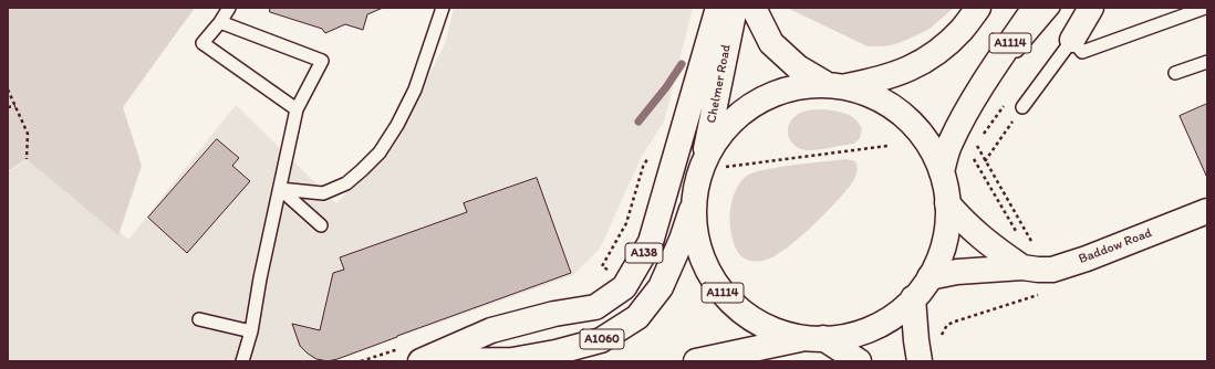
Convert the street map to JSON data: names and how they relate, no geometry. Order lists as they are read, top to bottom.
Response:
{
  "streets": {
    "main road": [
      "A1114",
      "Chelmer Road",
      "Baddow Road",
      "A138",
      "A1060"
    ]
  },
  "crossings": [
    ["A1114", "Chelmer Road"],
    ["A1114", "Baddow Road"],
    ["A1114", "A1060"]
  ]
}
